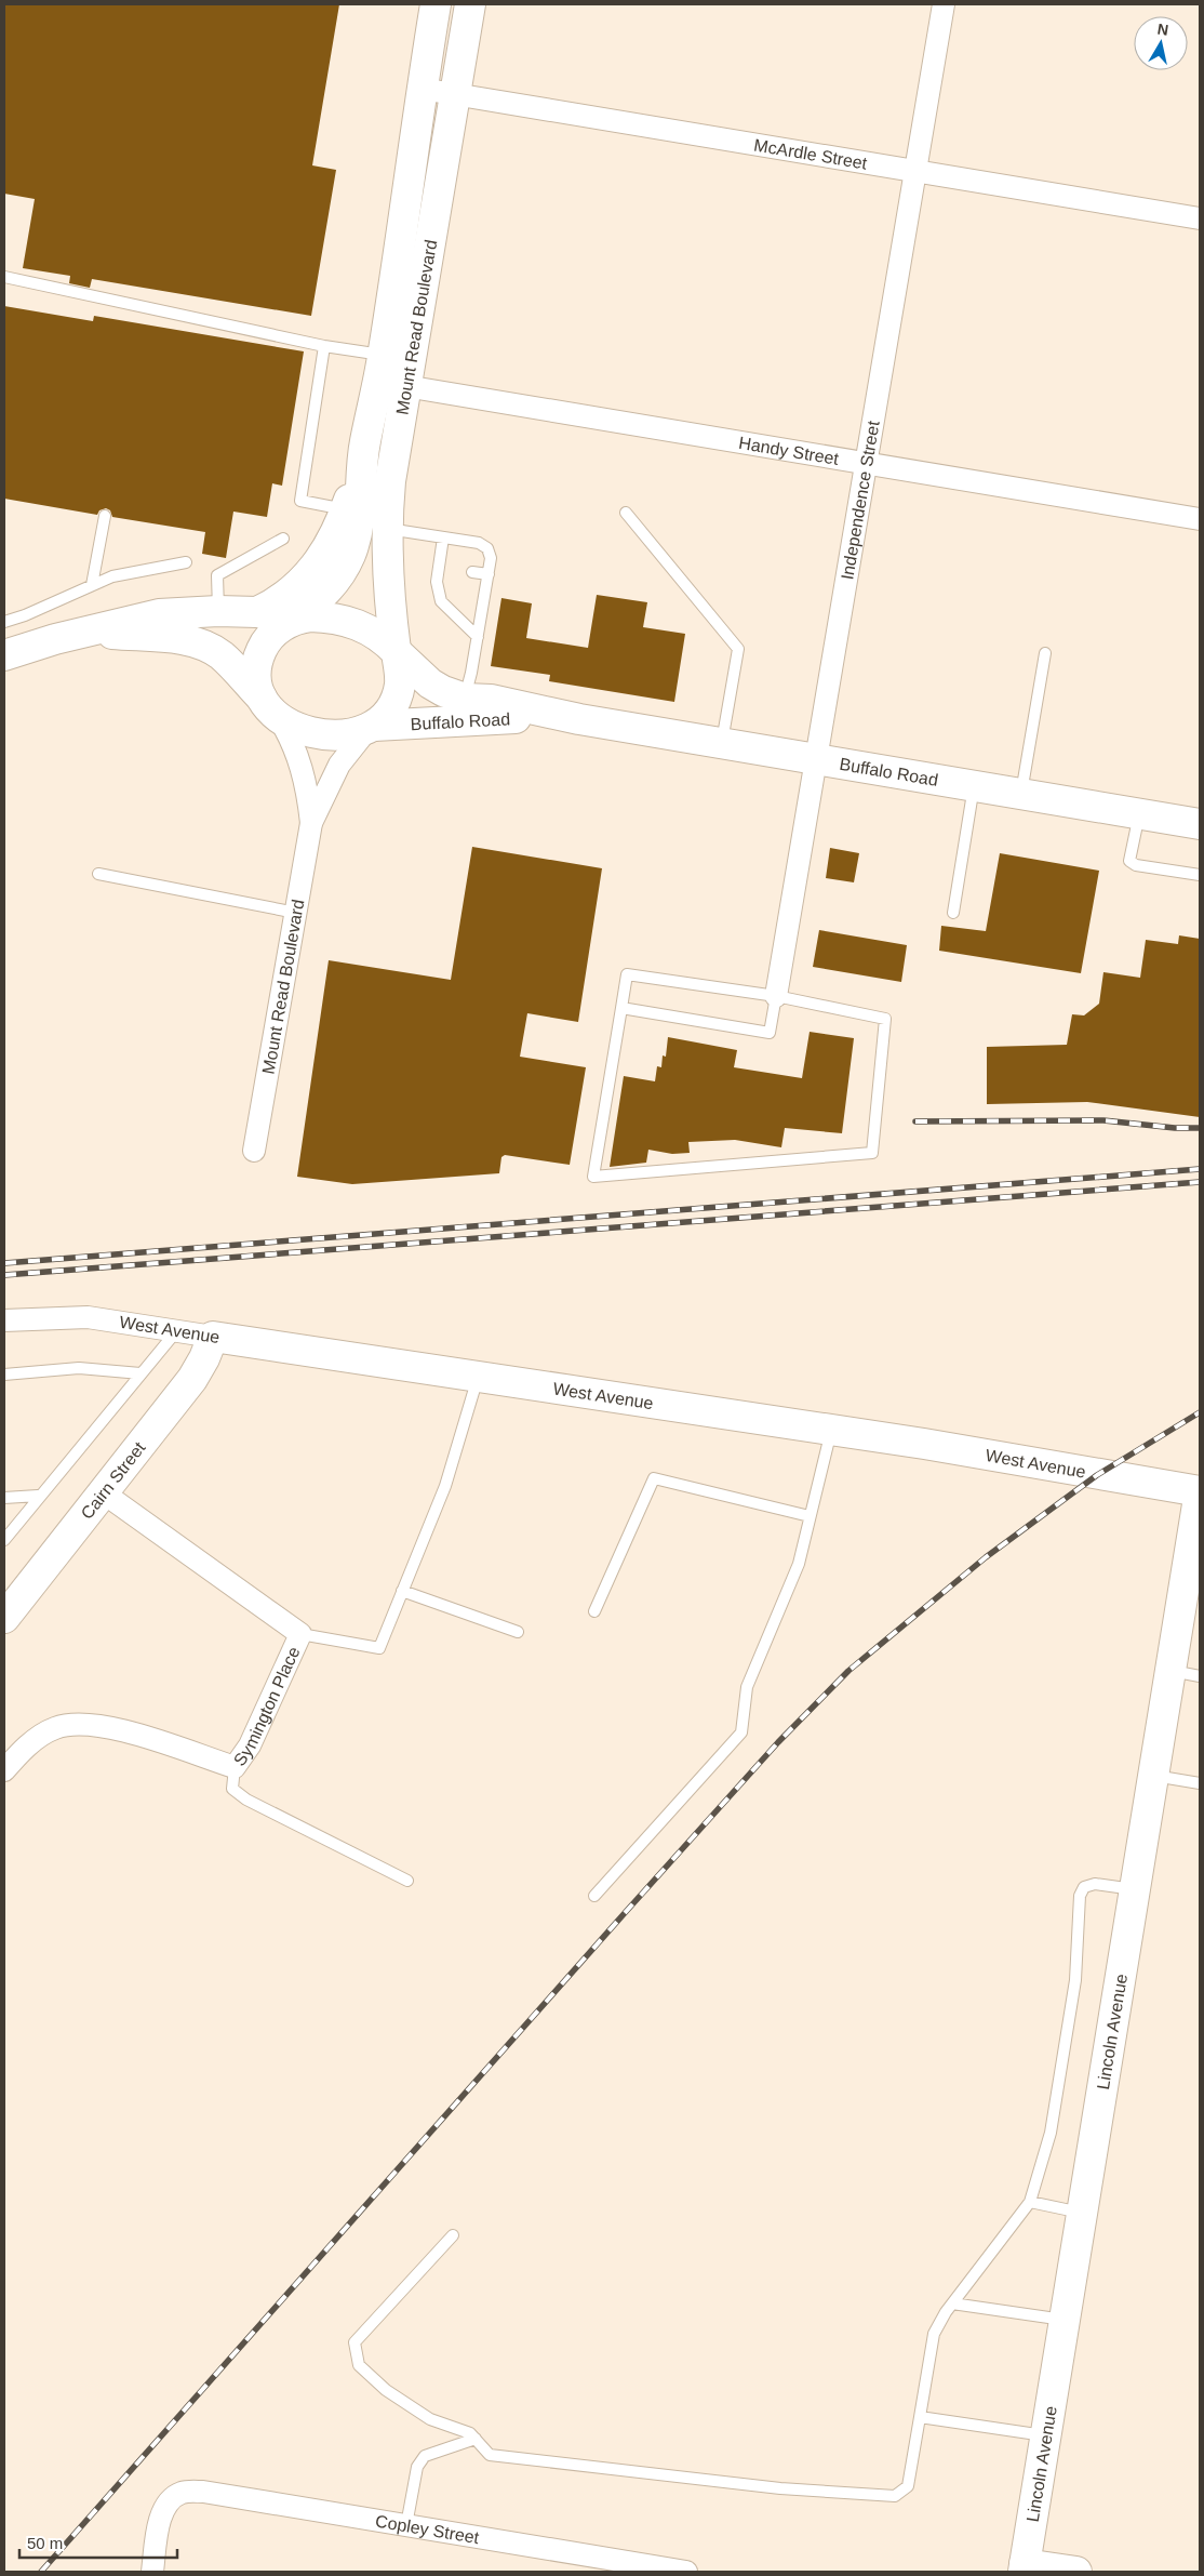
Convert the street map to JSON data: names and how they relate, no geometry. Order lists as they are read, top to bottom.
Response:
{
  "streets": {
    "main road": [
      "Mount Read Boulevard",
      "Buffalo Road",
      "West Avenue",
      "Cairn Street",
      "Lincoln Avenue"
    ],
    "street": [
      "McArdle Street",
      "Handy Street",
      "Independence Street",
      "Symington Place",
      "Copley Street"
    ]
  },
  "crossings": [
    ["McArdle Street", "Mount Read Boulevard"],
    ["McArdle Street", "Independence Street"],
    ["Mount Read Boulevard", "Handy Street"],
    ["Mount Read Boulevard", "Buffalo Road"],
    ["Handy Street", "Independence Street"],
    ["Independence Street", "Buffalo Road"],
    ["West Avenue", "Cairn Street"],
    ["West Avenue", "Lincoln Avenue"],
    ["Cairn Street", "Symington Place"]
  ],
  "scale_bar": "50 m",
  "north": "top"
}
